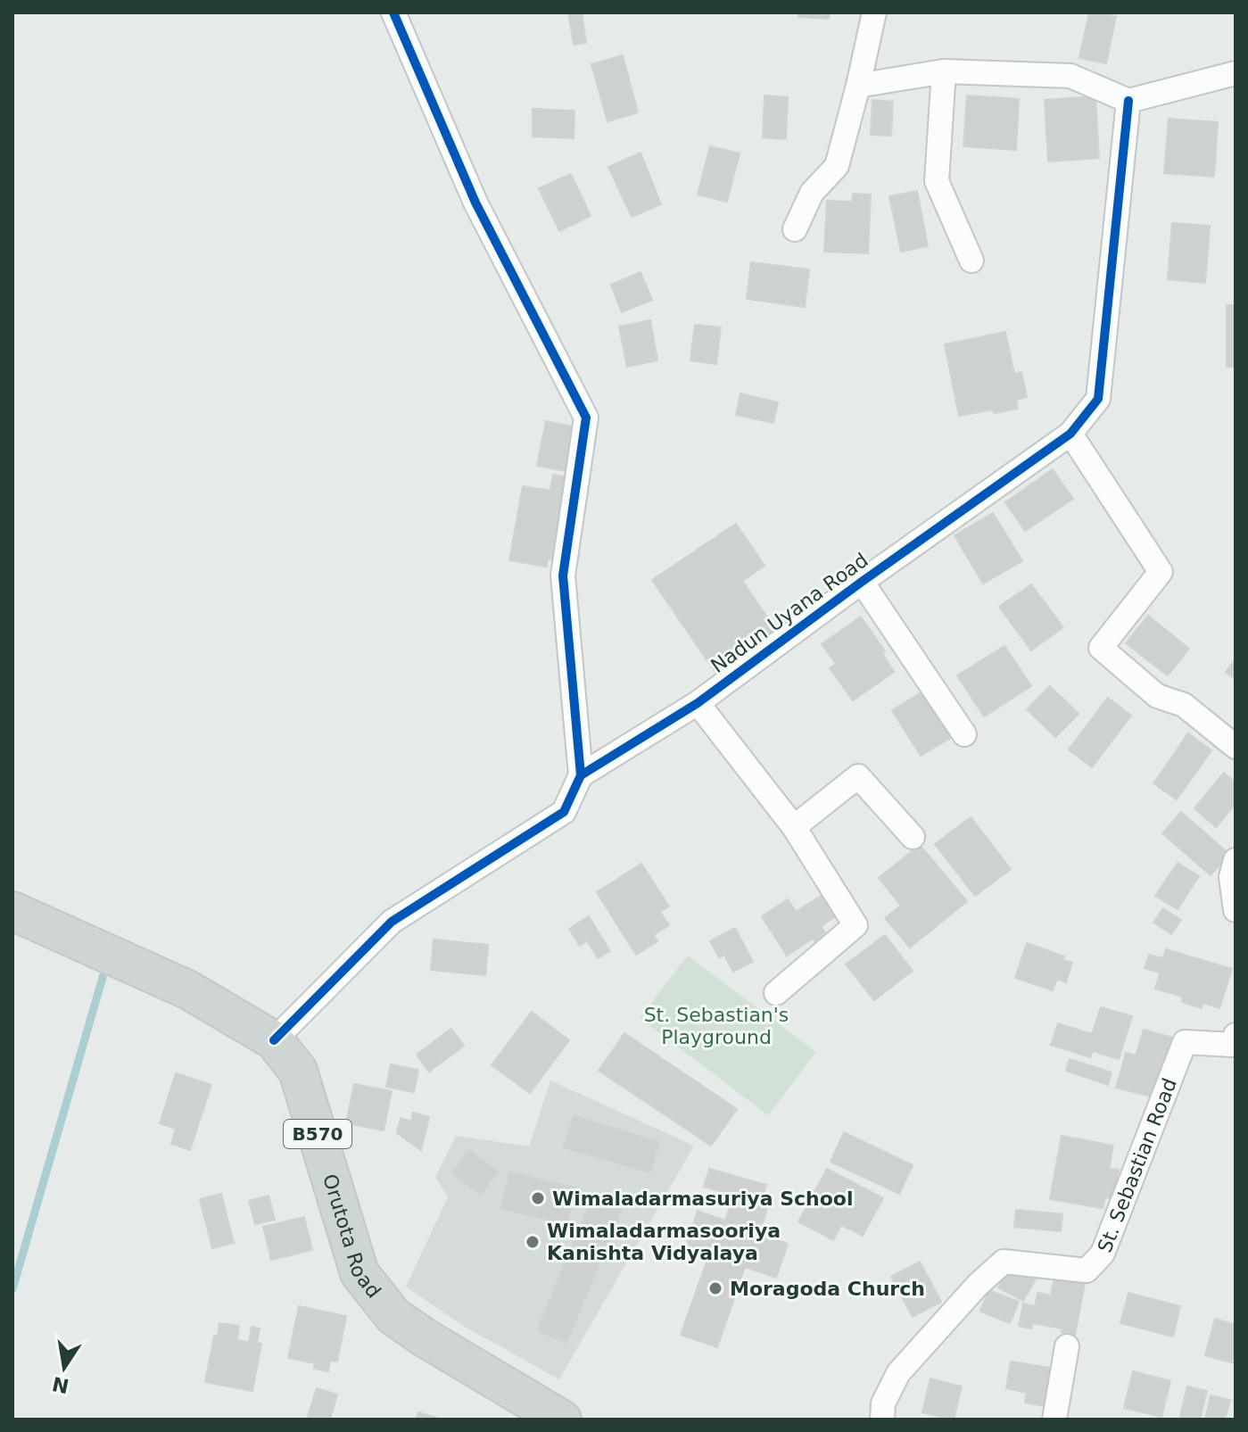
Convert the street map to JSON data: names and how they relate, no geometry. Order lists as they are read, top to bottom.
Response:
{
  "streets": {
    "main road": ["B570", "Orutota Road"],
    "street": ["Nadun Uyana Road", "St. Sebastian Road"]
  },
  "parks": ["St. Sebastian's Playground"],
  "places": ["Wimaladarmasuriya School", "Wimaladarmasooriya Kanishta Vidyalaya", "Moragoda Church"],
  "north": "bottom"
}
